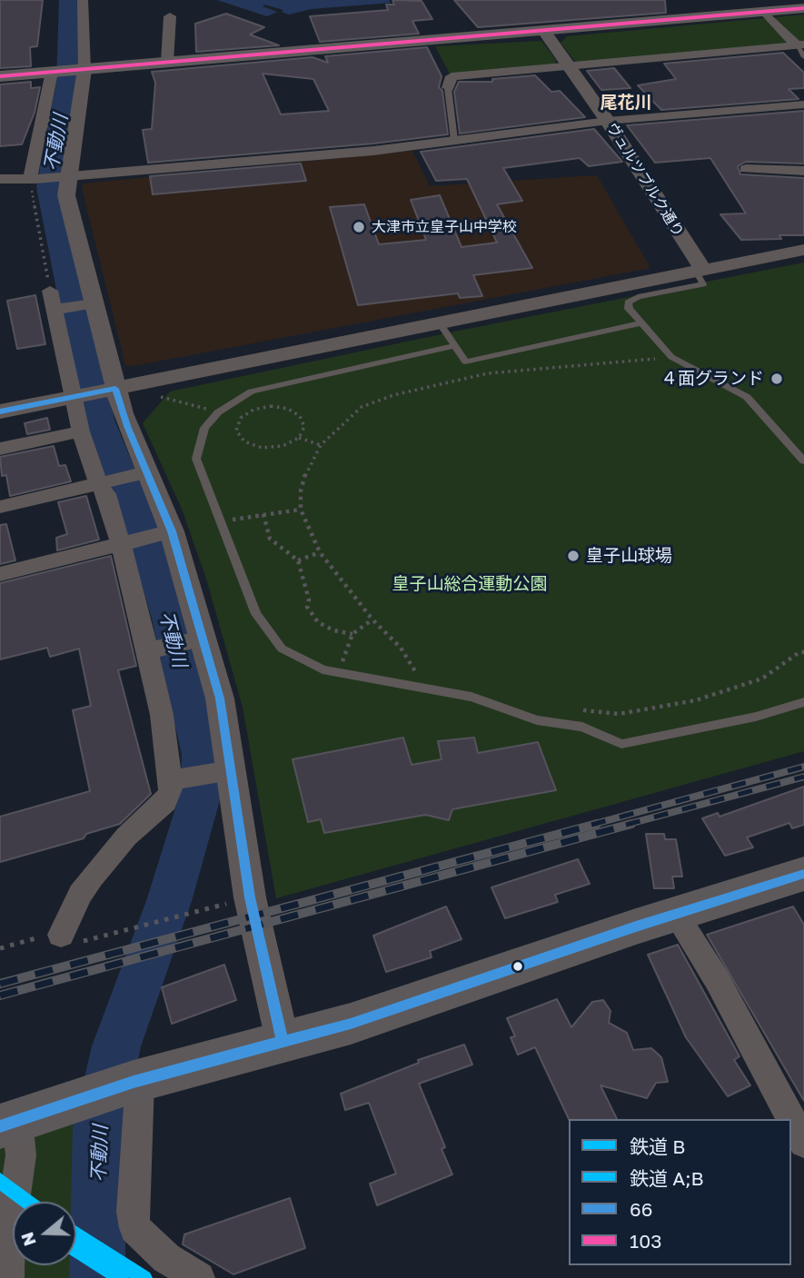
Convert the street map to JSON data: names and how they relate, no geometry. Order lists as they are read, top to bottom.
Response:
{
  "streets": {
    "street": ["ヴュルツブルク通り"]
  },
  "districts": ["尾花川"],
  "water": ["不動川"],
  "parks": ["皇子山総合運動公園"],
  "places": ["大津市立皇子山中学校", "４面グランド", "皇子山球場"],
  "lines": [
    "transit line 103",
    "transit line 66",
    "rail line B",
    "rail line A;B"
  ],
  "legend": [
    "鉄道 B",
    "鉄道 A;B",
    "66",
    "103"
  ],
  "north": "left"
}
